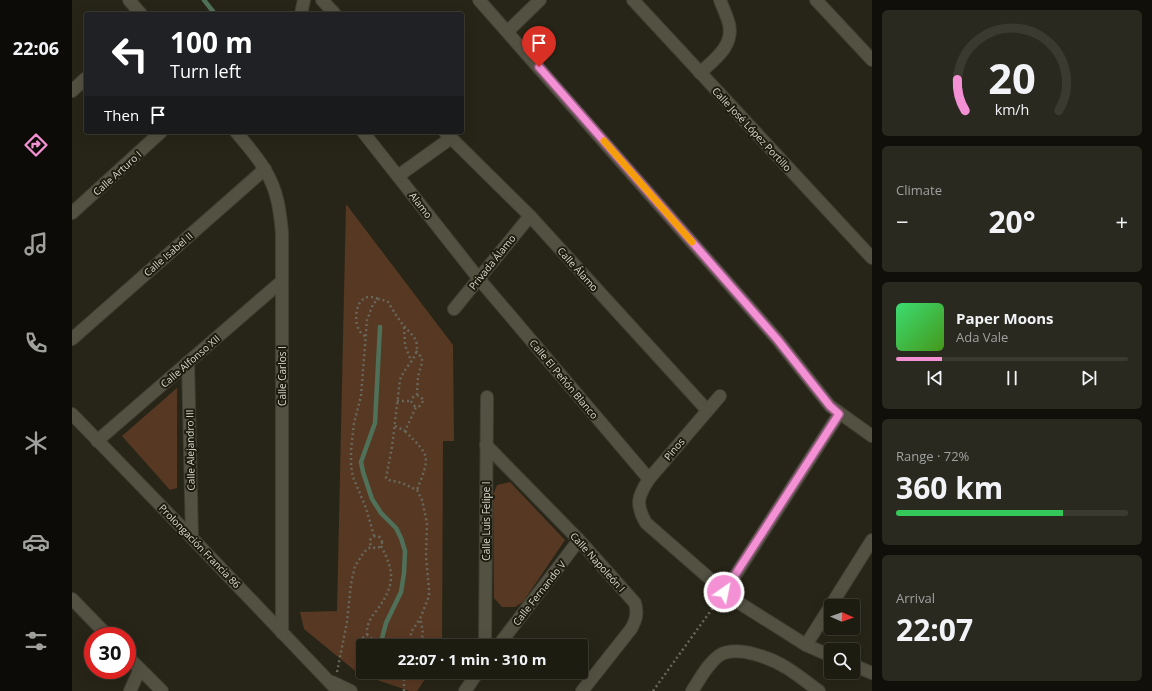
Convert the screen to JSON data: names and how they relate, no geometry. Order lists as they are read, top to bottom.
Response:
{
  "streets": {
    "street": [
      "Calle José López Portillo",
      "Calle Arturo I",
      "Alamo",
      "Calle Isabel II",
      "Privada Álamo",
      "Calle Álamo",
      "Calle Alfonso XII",
      "Calle Carlos I",
      "Calle El Peñón Blanco",
      "Pinos",
      "Calle Alejandro III",
      "Calle Luis Felipe I",
      "Prolongación Francia 86",
      "Calle Napoleón I",
      "Calle Fernando V"
    ]
  },
  "crossings": [
    ["Alamo", "Privada Álamo"],
    ["Alamo", "Calle El Peñón Blanco"],
    ["Calle Isabel II", "Calle Carlos I"],
    ["Privada Álamo", "Calle Álamo"],
    ["Privada Álamo", "Calle El Peñón Blanco"],
    ["Calle Álamo", "Pinos"],
    ["Calle Alfonso XII", "Calle Carlos I"],
    ["Calle Alfonso XII", "Calle Alejandro III"],
    ["Calle Alfonso XII", "Prolongación Francia 86"],
    ["Calle Carlos I", "Prolongación Francia 86"],
    ["Calle El Peñón Blanco", "Pinos"],
    ["Calle Alejandro III", "Prolongación Francia 86"],
    ["Calle Luis Felipe I", "Calle Napoleón I"],
    ["Calle Napoleón I", "Calle Fernando V"]
  ],
  "north": "right",
  "page": {
    "tabs": "22:06",
    "turn": ["100 m", "Turn left"],
    "then": "Then",
    "tile": [
      "Climate",
      ["Range · 72%", "360 km"],
      ["Arrival", "22:07"]
    ],
    "heat": ["−", "20°", "+"],
    "song": ["Paper Moons", "Ada Vale"],
    "limit": "30",
    "trip": "22:07 · 1 min · 310 m",
    "gauge": ["20", "km/h"]
  }
}
